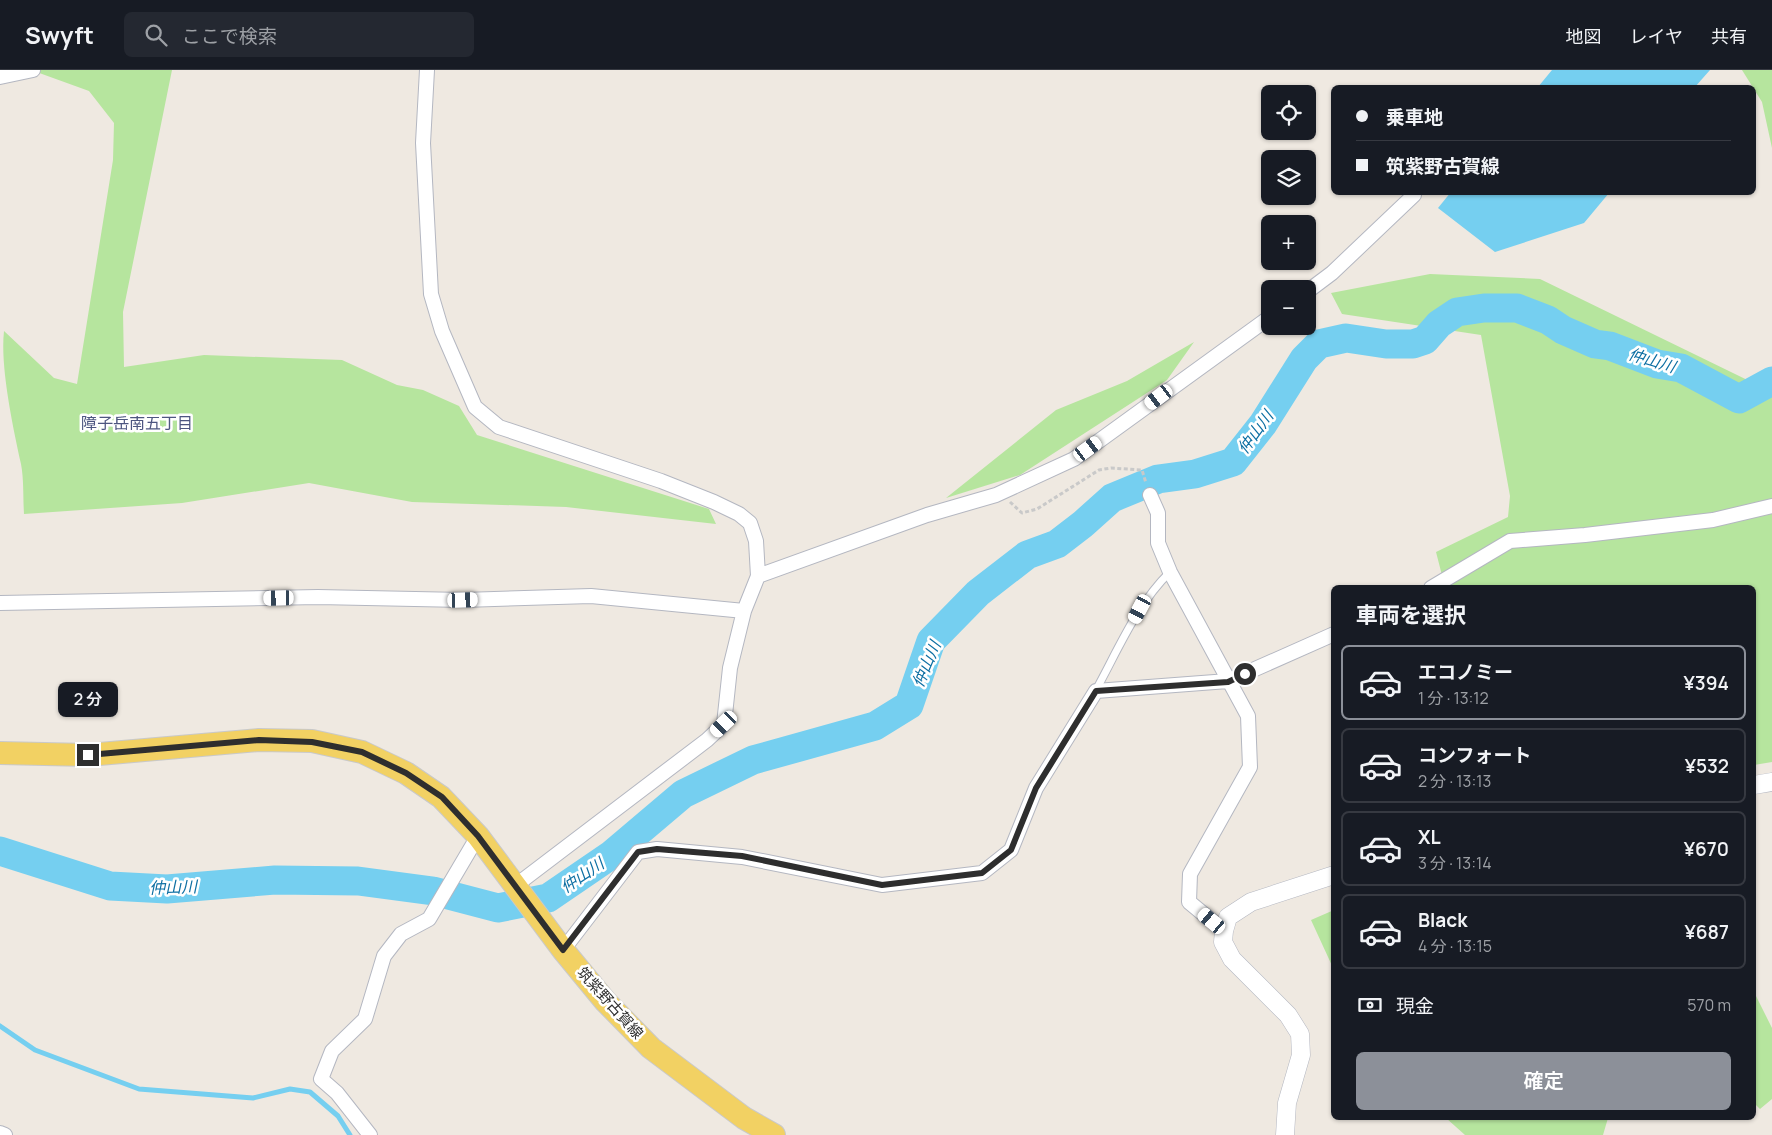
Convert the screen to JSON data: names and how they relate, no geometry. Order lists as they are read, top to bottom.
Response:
{
  "streets": {
    "main road": ["筑紫野古賀線"]
  },
  "districts": ["障子岳南五丁目"],
  "water": ["仲山川"],
  "page": {
    "header": "Swyft",
    "search": "ここで検索",
    "nav": ["地図", "レイヤ", "共有"],
    "map_buttons": ["+", "−"],
    "banner": ["乗車地", "筑紫野古賀線"],
    "heading": "車両を選択",
    "list": [
      {
        "name": "エコノミー",
        "note": "1 分 · 13:12",
        "value": "¥394"
      },
      {
        "name": "コンフォート",
        "note": "2 分 · 13:13",
        "value": "¥532"
      },
      {
        "name": "XL",
        "note": "3 分 · 13:14",
        "value": "¥670"
      },
      {
        "name": "Black",
        "note": "4 分 · 13:15",
        "value": "¥687"
      }
    ],
    "bubble": "2 分",
    "pay": ["現金", "570 m"],
    "buttons": "確定"
  }
}
